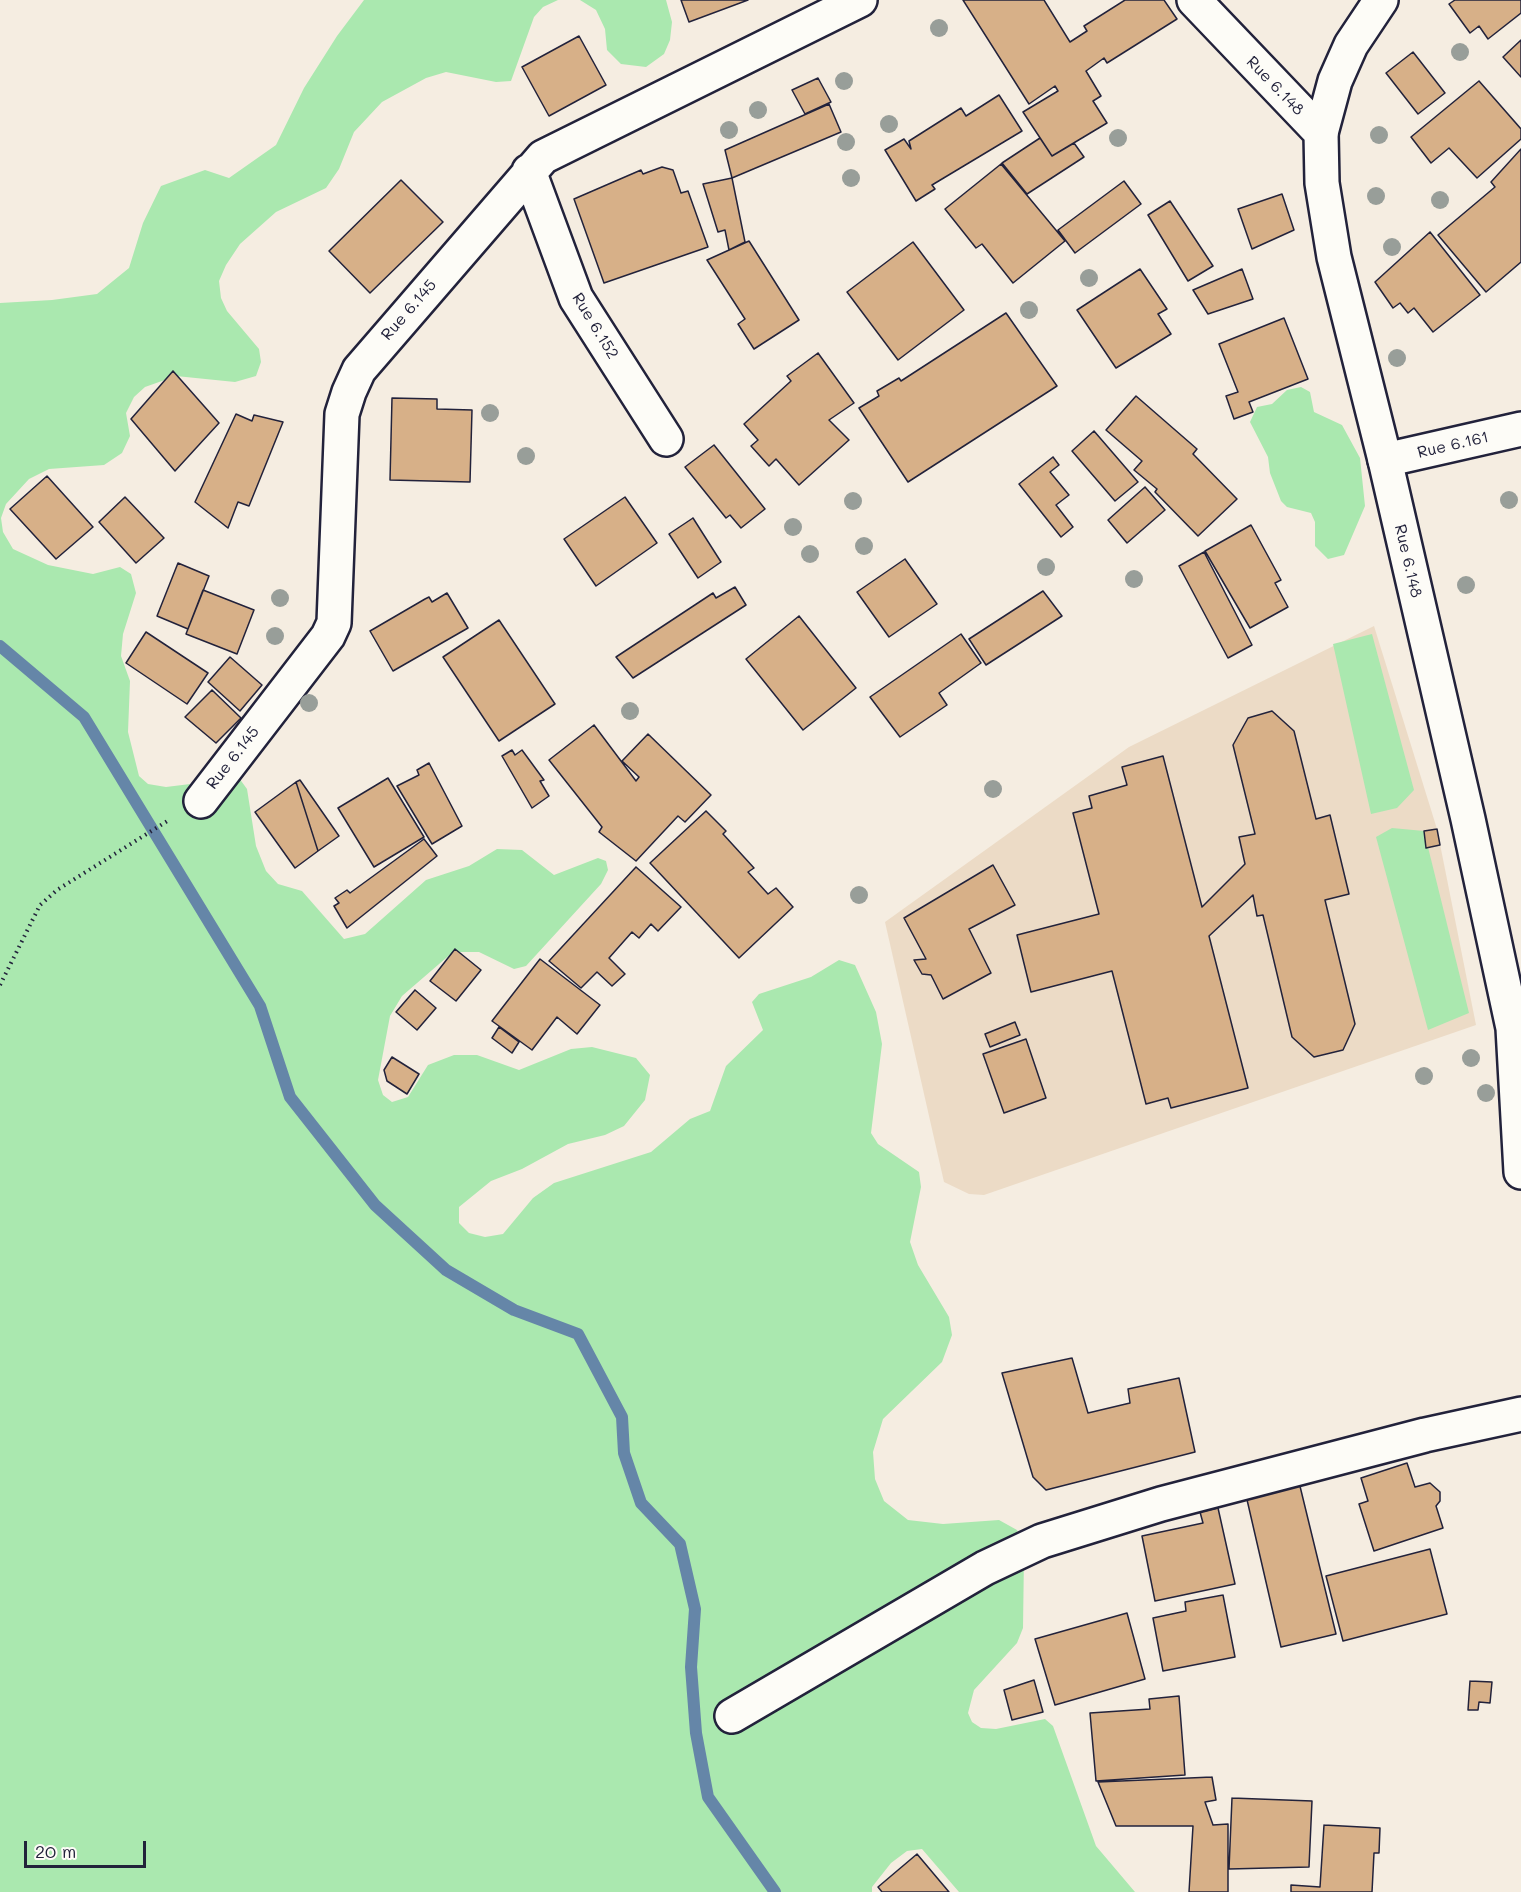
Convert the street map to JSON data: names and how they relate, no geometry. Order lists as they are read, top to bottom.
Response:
{
  "streets": {
    "street": [
      "Rue 6.148",
      "Rue 6.145",
      "Rue 6.152",
      "Rue 6.161"
    ]
  },
  "crossings": [
    ["Rue 6.148", "Rue 6.161"],
    ["Rue 6.145", "Rue 6.152"]
  ],
  "scale_bar": "20 m"
}
